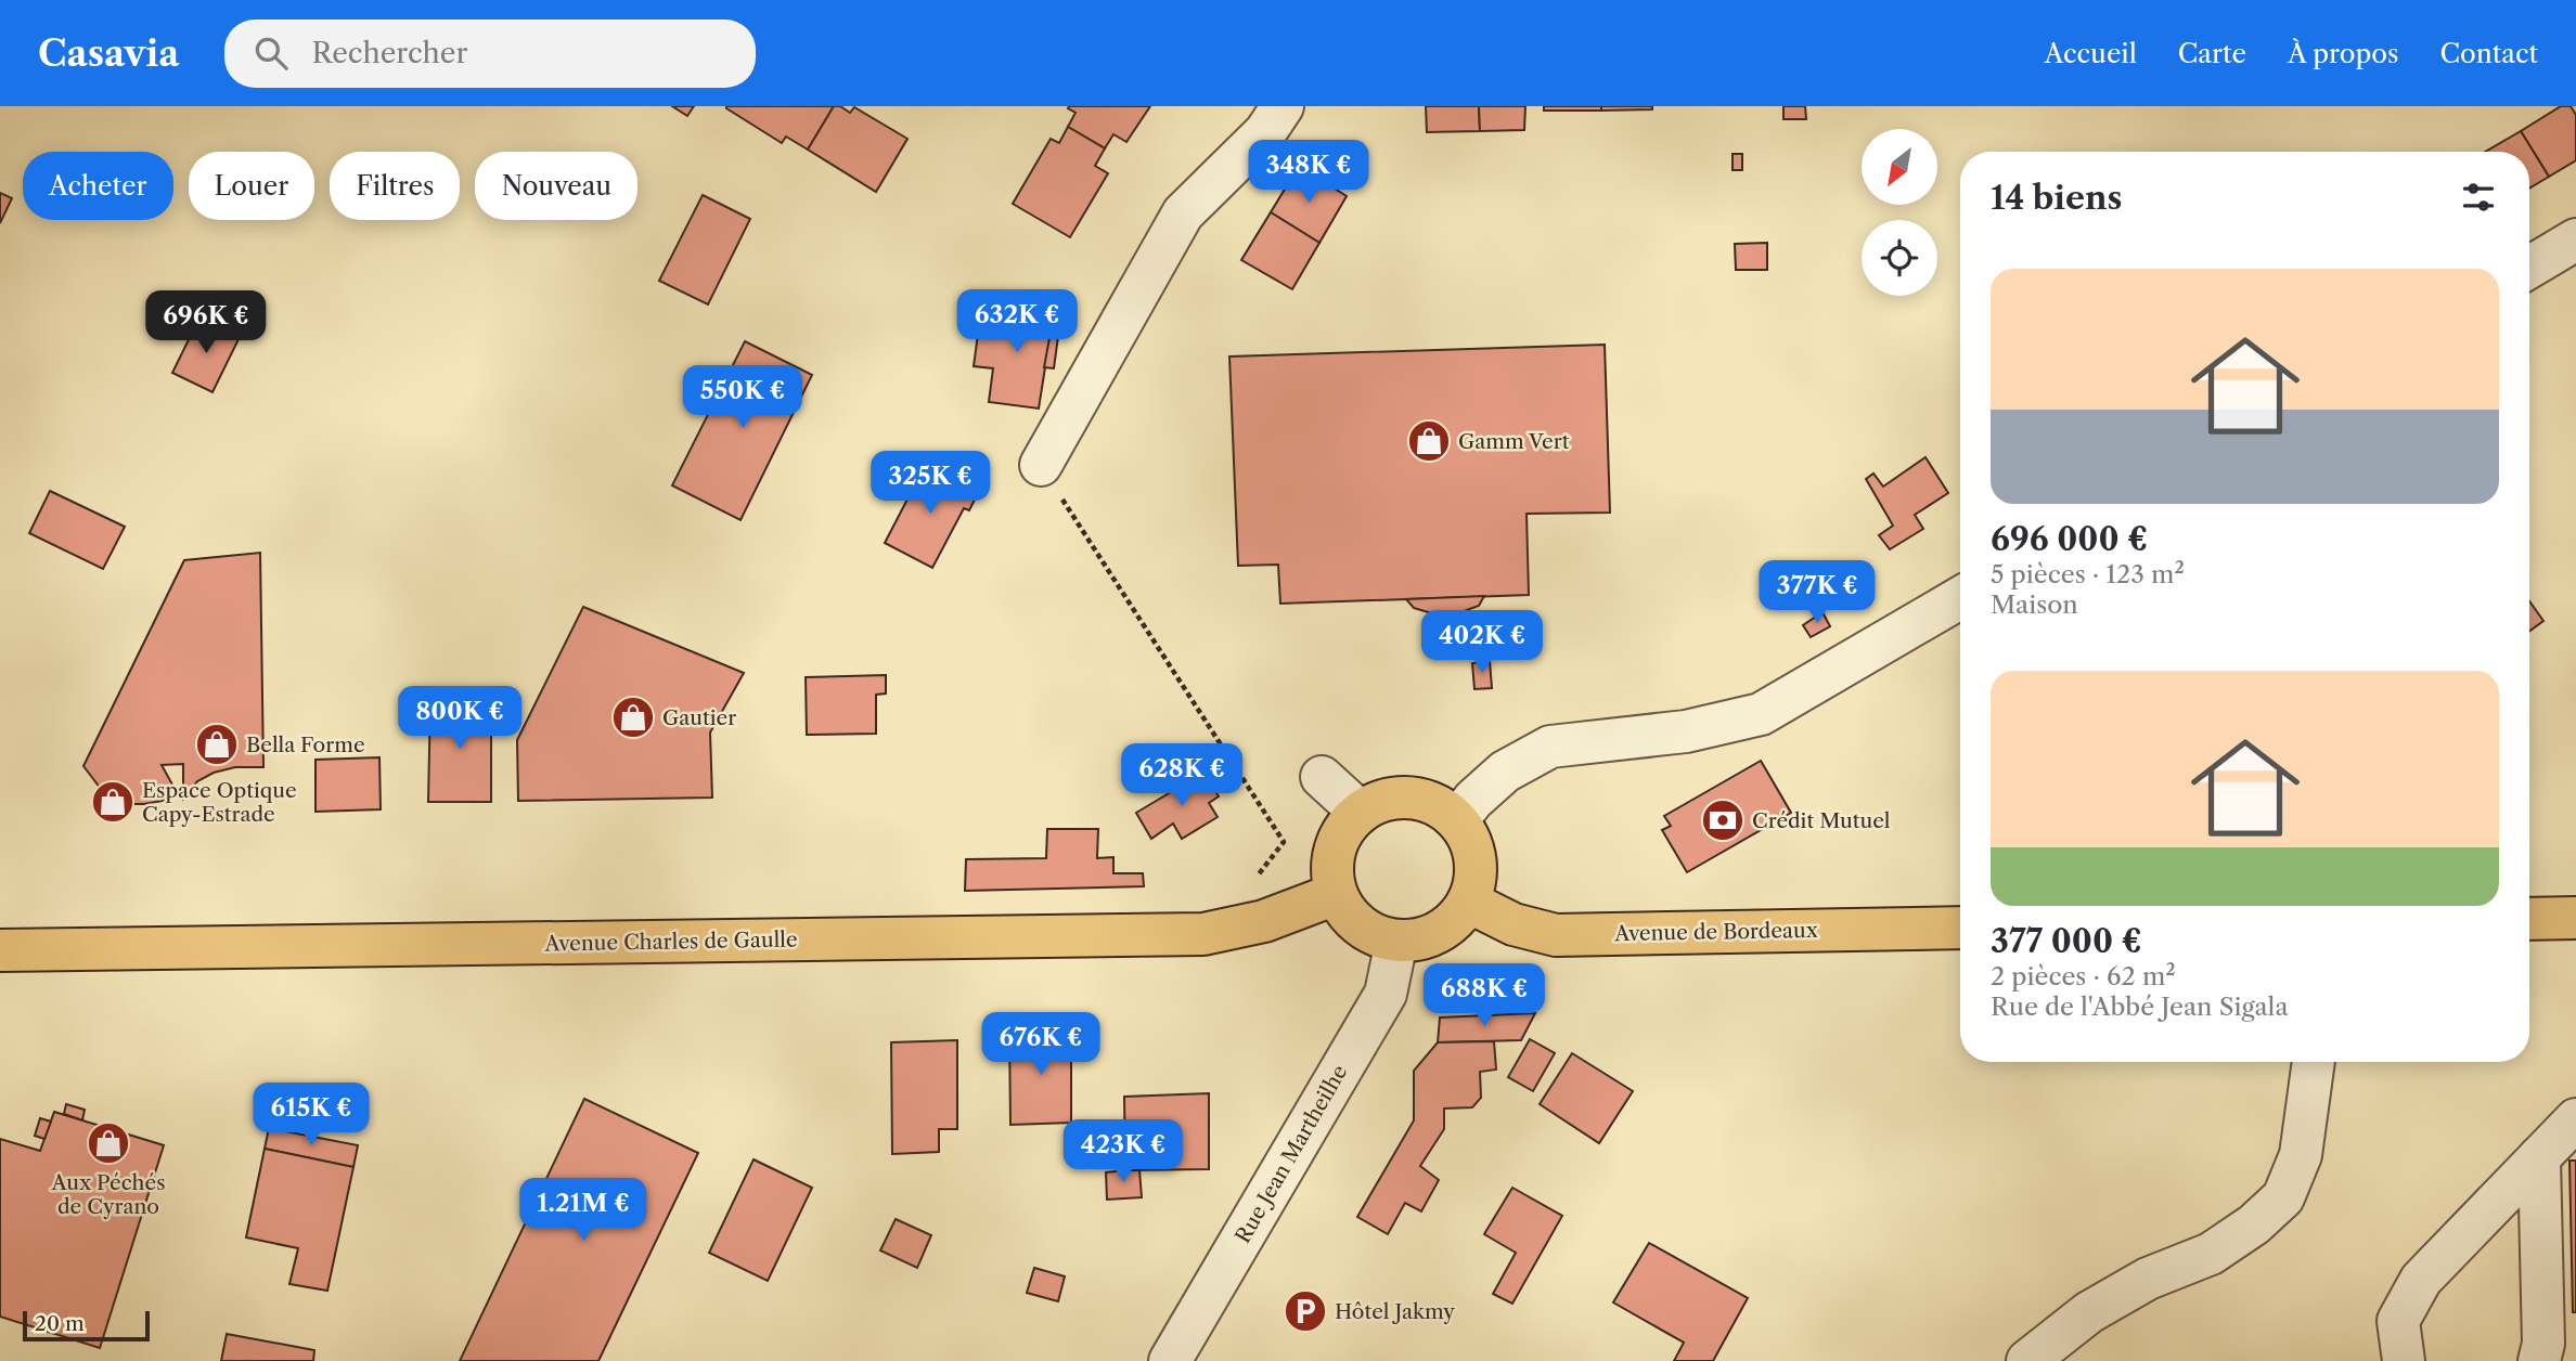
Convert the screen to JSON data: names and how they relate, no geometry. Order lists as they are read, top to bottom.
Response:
{
  "streets": {
    "main road": ["Avenue de Bordeaux", "Avenue Charles de Gaulle"],
    "street": ["Rue Jean Martheilhe"]
  },
  "crossings": [
    ["Avenue de Bordeaux", "Avenue Charles de Gaulle"],
    ["Avenue de Bordeaux", "Rue Jean Martheilhe"],
    ["Avenue Charles de Gaulle", "Rue Jean Martheilhe"]
  ],
  "places": {
    "shop": [
      "Gamm Vert",
      "Gautier",
      "Bella Forme",
      "Espace Optique Capy-Estrade",
      "Aux Péchés de Cyrano"
    ],
    "bank": ["Crédit Mutuel"],
    "parking": ["Hôtel Jakmy"]
  },
  "scale_bar": "20 m",
  "north": "bottom left",
  "page": {
    "header": "Casavia",
    "search": "Rechercher",
    "nav": [
      "Accueil",
      "Carte",
      "À propos",
      "Contact"
    ],
    "price": [
      "348K €",
      "632K €",
      "696K €",
      "550K €",
      "325K €",
      "377K €",
      "402K €",
      "800K €",
      "628K €",
      "688K €",
      "676K €",
      "615K €",
      "423K €",
      "1.21M €"
    ],
    "chip": [
      "Acheter",
      "Louer",
      "Filtres",
      "Nouveau"
    ],
    "heading": "14 biens",
    "list": [
      {
        "name": "696 000 €",
        "note": "5 pièces · 123 m² · Maison"
      },
      {
        "name": "377 000 €",
        "note": "2 pièces · 62 m² · Rue de l'Abbé Jean Sigala"
      }
    ],
    "scale": "20 m"
  }
}
